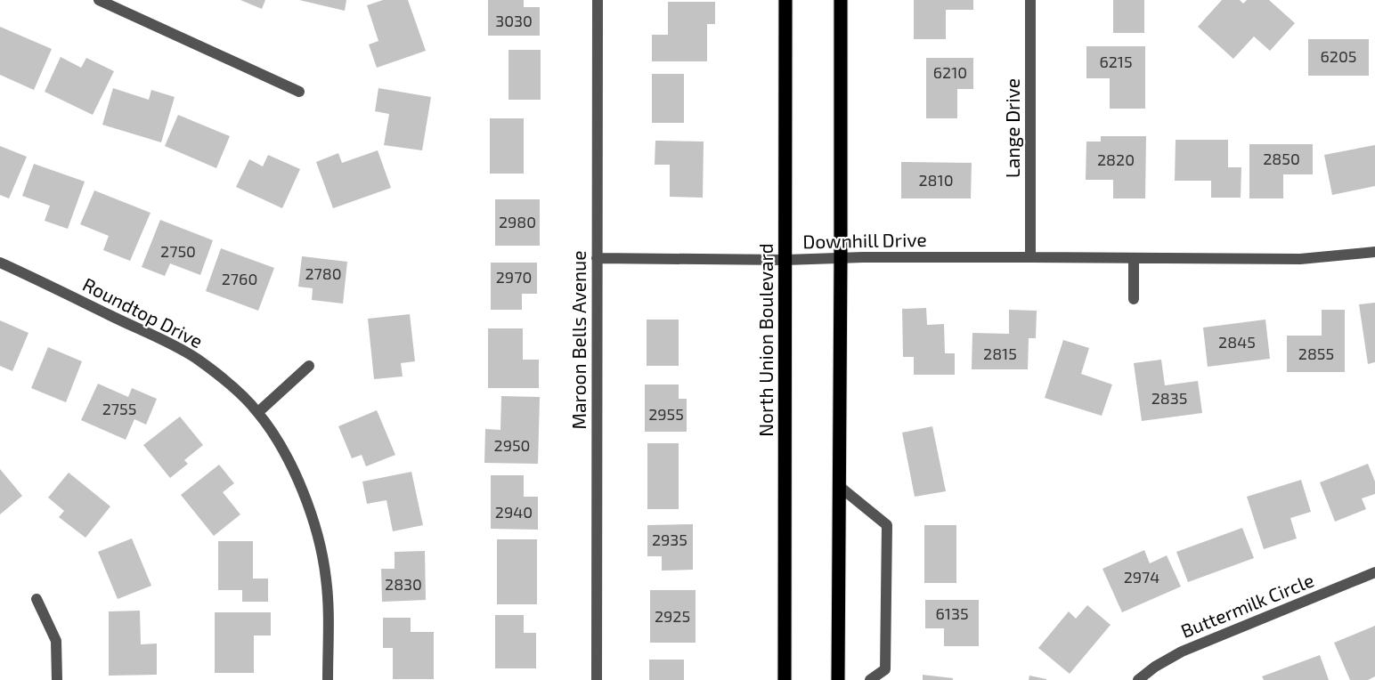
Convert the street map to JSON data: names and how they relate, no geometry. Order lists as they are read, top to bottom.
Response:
{
  "streets": {
    "main road": ["North Union Boulevard"],
    "street": [
      "Lange Drive",
      "Downhill Drive",
      "Roundtop Drive",
      "Maroon Bells Avenue",
      "Buttermilk Circle"
    ]
  },
  "crossings": [
    ["Lange Drive", "Downhill Drive"],
    ["Downhill Drive", "Maroon Bells Avenue"],
    ["Downhill Drive", "North Union Boulevard"]
  ],
  "house_numbers": [
    "3030",
    "6205",
    "6215",
    "6210",
    "2850",
    "2820",
    "2810",
    "2980",
    "2750",
    "2780",
    "2970",
    "2760",
    "2845",
    "2815",
    "2855",
    "2835",
    "2755",
    "2955",
    "2950",
    "2940",
    "2935",
    "2974",
    "2830",
    "6135",
    "2925"
  ]
}
